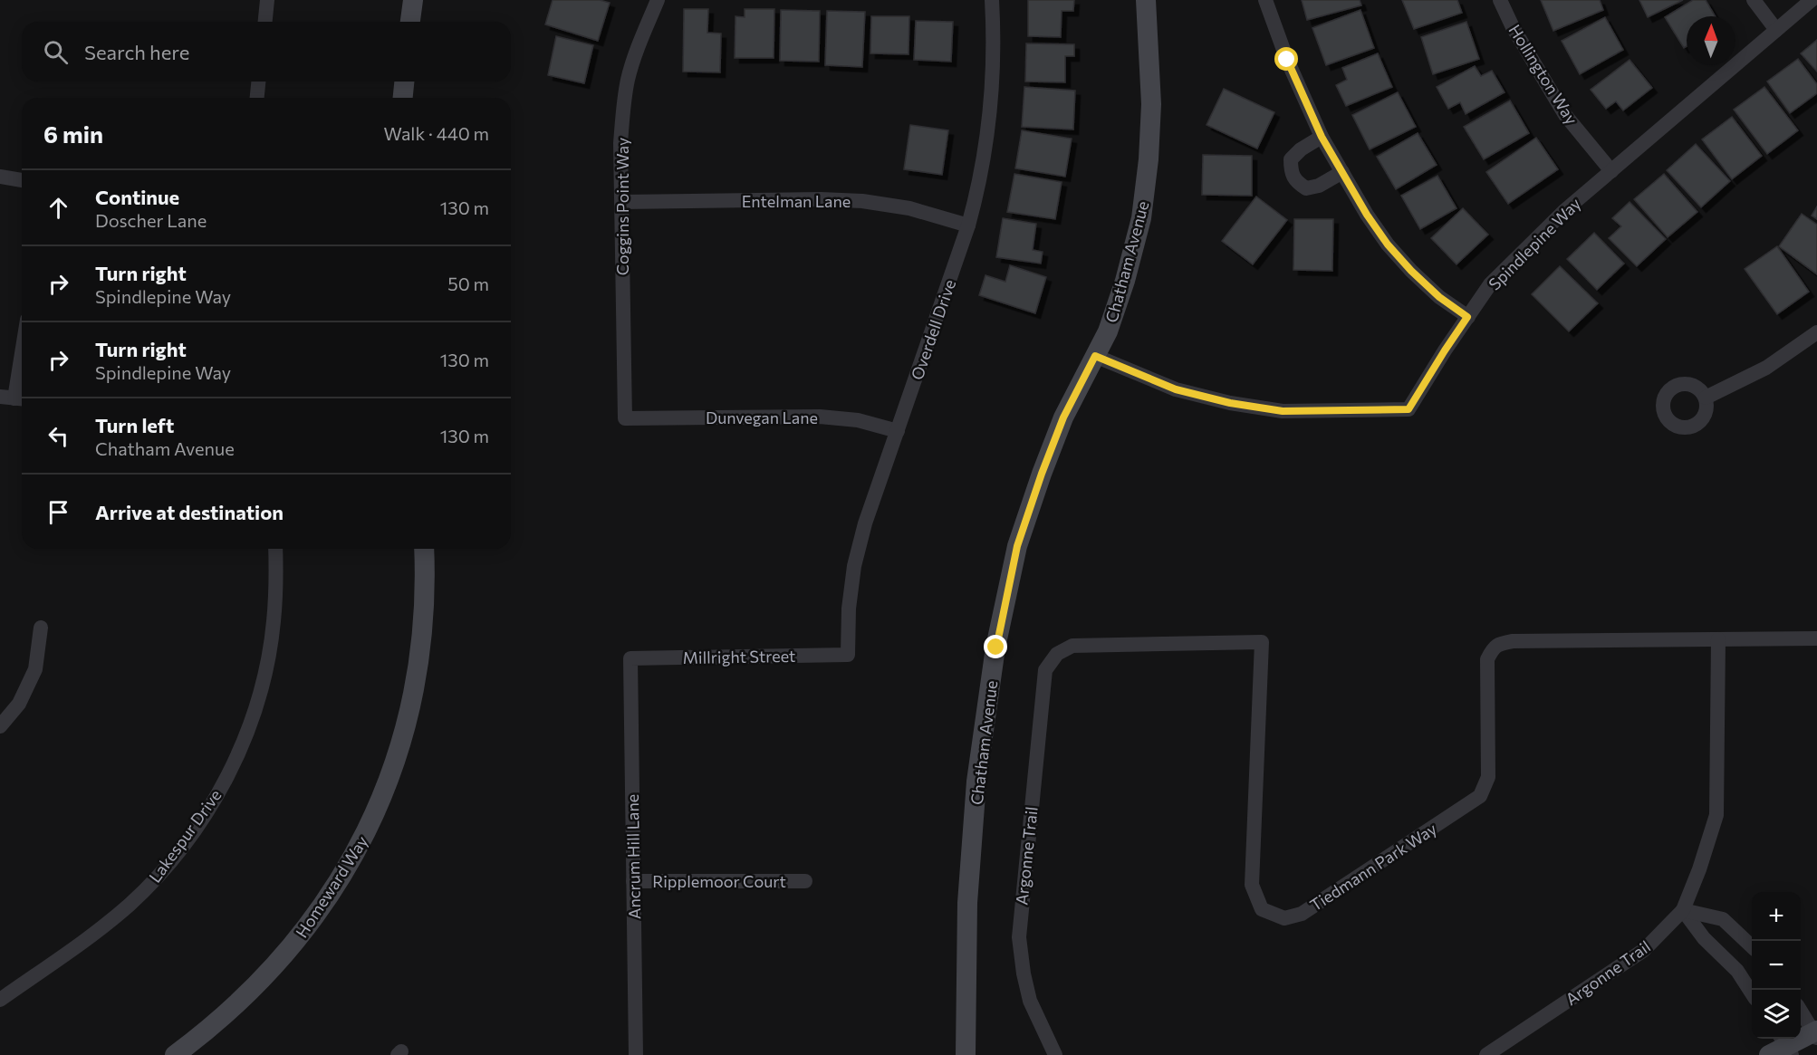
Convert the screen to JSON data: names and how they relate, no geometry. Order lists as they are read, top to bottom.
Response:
{
  "streets": {
    "street": [
      "Hollington Way",
      "Entelman Lane",
      "Coggins Point Way",
      "Spindlepine Way",
      "Chatham Avenue",
      "Overdell Drive",
      "Dunvegan Lane",
      "Millright Street",
      "Lakespur Drive",
      "Argonne Trail",
      "Ancrum Hill Lane",
      "Tiedmann Park Way",
      "Ripplemoor Court",
      "Homeward Way"
    ]
  },
  "crossings": [
    ["Hollington Way", "Spindlepine Way"],
    ["Entelman Lane", "Coggins Point Way"],
    ["Entelman Lane", "Overdell Drive"],
    ["Coggins Point Way", "Dunvegan Lane"],
    ["Spindlepine Way", "Chatham Avenue"],
    ["Overdell Drive", "Dunvegan Lane"],
    ["Overdell Drive", "Millright Street"],
    ["Millright Street", "Ancrum Hill Lane"],
    ["Argonne Trail", "Tiedmann Park Way"],
    ["Ancrum Hill Lane", "Ripplemoor Court"]
  ],
  "north": "top",
  "page": {
    "search": "Search here",
    "heading": ["6 min", "Walk · 440 m"],
    "list": [
      ["Continue", "Doscher Lane", "130 m"],
      ["Turn right", "Spindlepine Way", "50 m"],
      ["Turn right", "Spindlepine Way", "130 m"],
      ["Turn left", "Chatham Avenue", "130 m"],
      "Arrive at destination"
    ],
    "map_buttons": ["+", "−"]
  }
}
